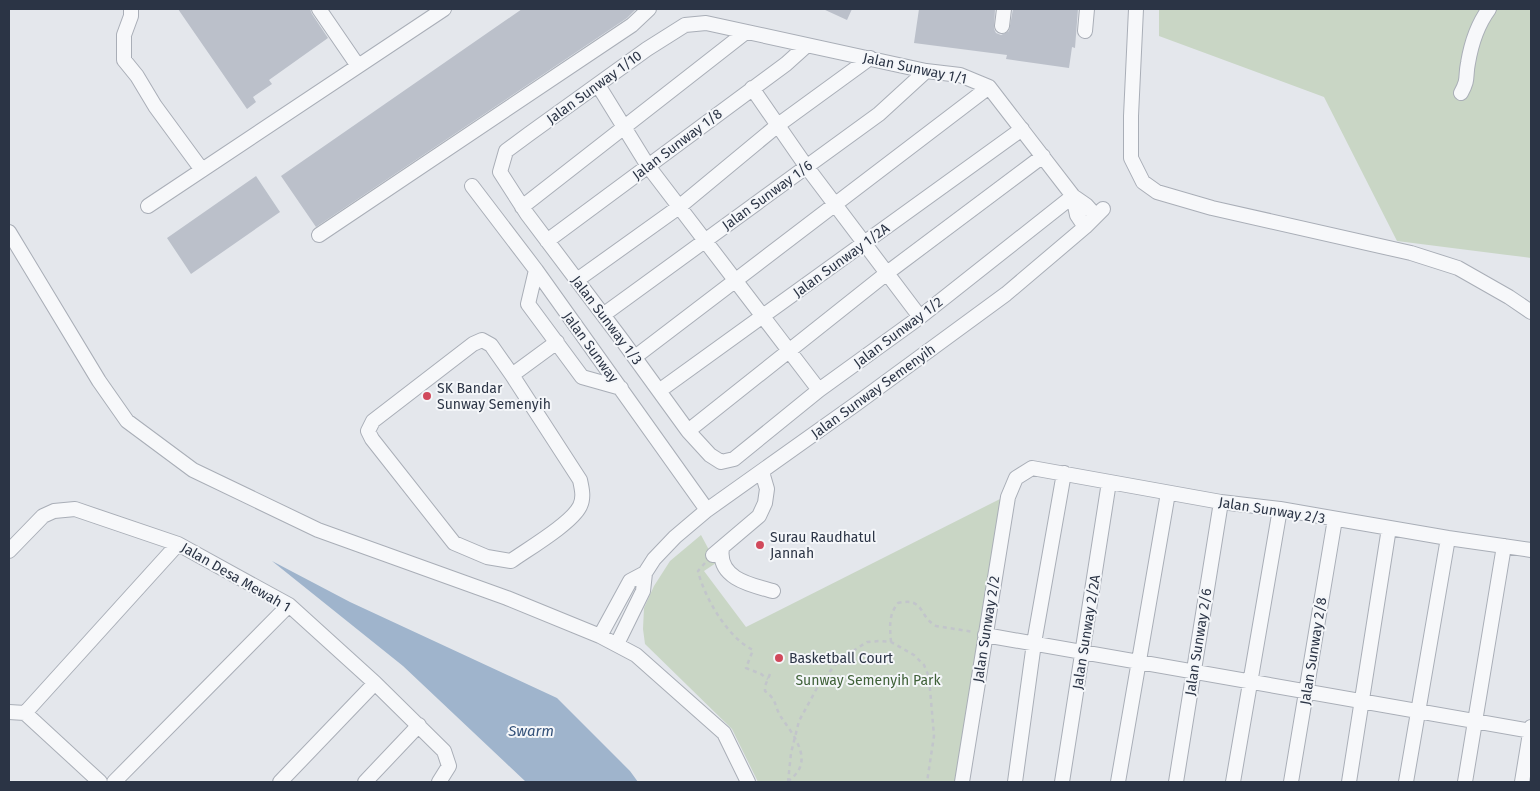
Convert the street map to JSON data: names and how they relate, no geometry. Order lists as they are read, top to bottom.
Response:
{
  "streets": {
    "street": [
      "Jalan Sunway 1/1",
      "Jalan Sunway 1/10",
      "Jalan Sunway 1/8",
      "Jalan Sunway 1/6",
      "Jalan Sunway 1/2A",
      "Jalan Sunway 1/3",
      "Jalan Sunway 1/2",
      "Jalan Sunway",
      "Jalan Sunway Semenyih",
      "Jalan Sunway 2/3",
      "Jalan Desa Mewah 1",
      "Jalan Sunway 2/2",
      "Jalan Sunway 2/2A",
      "Jalan Sunway 2/6",
      "Jalan Sunway 2/8"
    ]
  },
  "crossings": [
    ["Jalan Sunway 1/1", "Jalan Sunway 1/10"],
    ["Jalan Sunway 1/1", "Jalan Sunway 1/8"],
    ["Jalan Sunway 1/1", "Jalan Sunway 1/6"],
    ["Jalan Sunway 1/1", "Jalan Sunway 1/2A"],
    ["Jalan Sunway 1/1", "Jalan Sunway 1/2"],
    ["Jalan Sunway 1/1", "Jalan Sunway Semenyih"],
    ["Jalan Sunway 1/10", "Jalan Sunway 1/3"],
    ["Jalan Sunway 1/8", "Jalan Sunway 1/3"],
    ["Jalan Sunway 1/6", "Jalan Sunway 1/3"],
    ["Jalan Sunway 1/2A", "Jalan Sunway 1/3"],
    ["Jalan Sunway 1/3", "Jalan Sunway 1/2"],
    ["Jalan Sunway", "Jalan Sunway Semenyih"],
    ["Jalan Sunway 2/3", "Jalan Sunway 2/2"],
    ["Jalan Sunway 2/3", "Jalan Sunway 2/2A"],
    ["Jalan Sunway 2/3", "Jalan Sunway 2/6"],
    ["Jalan Sunway 2/3", "Jalan Sunway 2/8"]
  ],
  "water": ["Swarm"],
  "parks": ["Sunway Semenyih Park"],
  "places": ["SK Bandar Sunway Semenyih", "Surau Raudhatul Jannah", "Basketball Court"]
}
